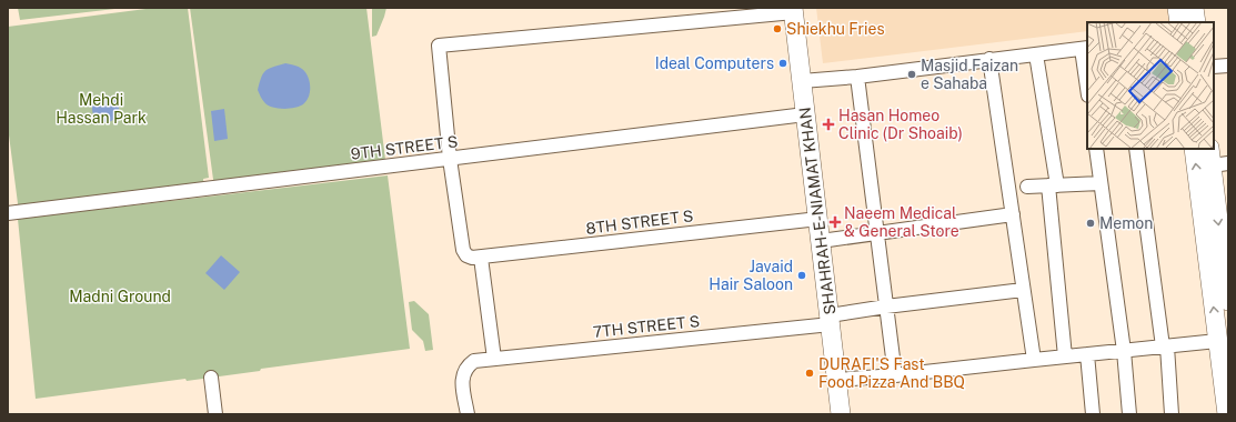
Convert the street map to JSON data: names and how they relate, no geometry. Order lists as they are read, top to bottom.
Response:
{
  "streets": {
    "main road": ["SHAHRAH-E-NIAMAT KHAN"],
    "street": ["9TH STREET S", "8TH STREET S", "7TH STREET S"]
  },
  "crossings": [
    ["9TH STREET S", "SHAHRAH-E-NIAMAT KHAN"],
    ["9TH STREET S", "8TH STREET S"],
    ["SHAHRAH-E-NIAMAT KHAN", "8TH STREET S"],
    ["SHAHRAH-E-NIAMAT KHAN", "7TH STREET S"]
  ],
  "parks": ["Mehdi Hassan Park", "Madni Ground"],
  "places": {
    "other": [
      "Shiekhu Fries",
      "Ideal Computers",
      "Masjid Faizan e Sahaba",
      "Memon",
      "Javaid Hair Saloon",
      "DURAFI'S Fast Food Pizza And BBQ"
    ],
    "health": ["Hasan Homeo Clinic (Dr Shoaib)", "Naeem Medical & General Store"]
  }
}
